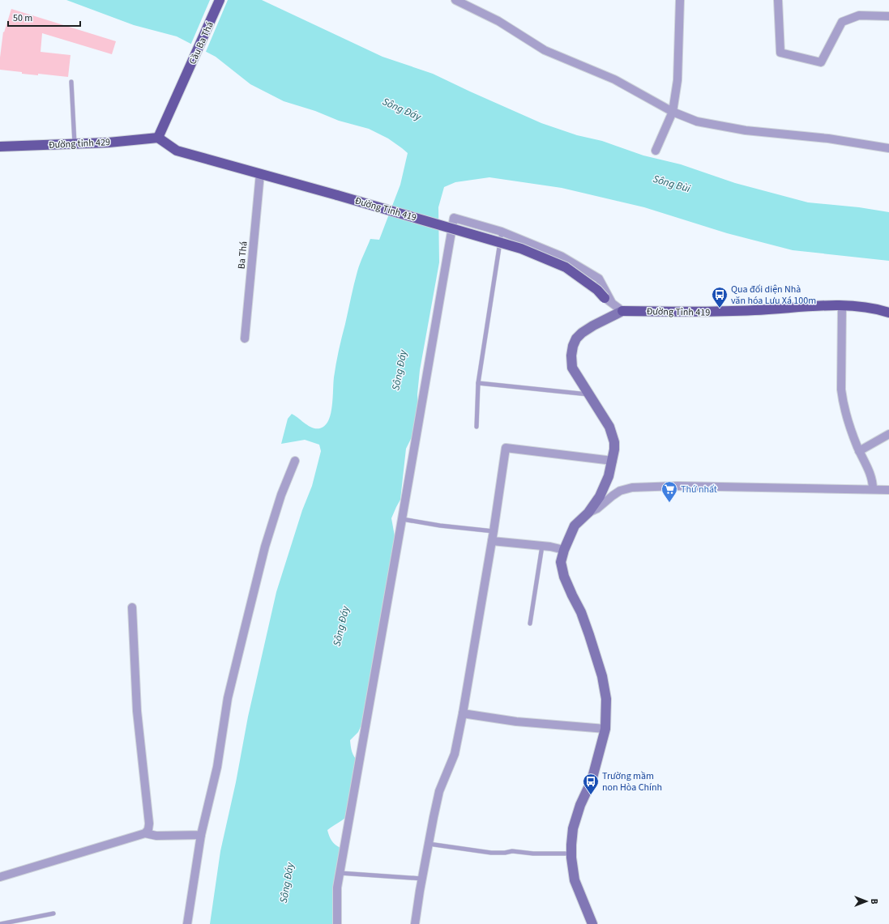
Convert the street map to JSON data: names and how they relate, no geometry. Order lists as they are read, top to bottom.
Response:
{
  "streets": {
    "main road": ["Cầu Ba Thá", "Đường tỉnh 429", "Đường Tỉnh 419"],
    "street": ["Ba Thá"]
  },
  "crossings": [
    ["Cầu Ba Thá", "Đường tỉnh 429"],
    ["Cầu Ba Thá", "Đường Tỉnh 419"],
    ["Đường tỉnh 429", "Đường Tỉnh 419"],
    ["Đường Tỉnh 419", "Ba Thá"]
  ],
  "water": ["Sông Đáy", "Sông Bùi"],
  "places": {
    "bus stop": ["Qua đối diện Nhà văn hóa Lưu Xá 100m", "Trường mầm non Hòa Chính"],
    "supermarket": ["Thứ nhất"]
  },
  "scale_bar": "50 m",
  "north": "right"
}
